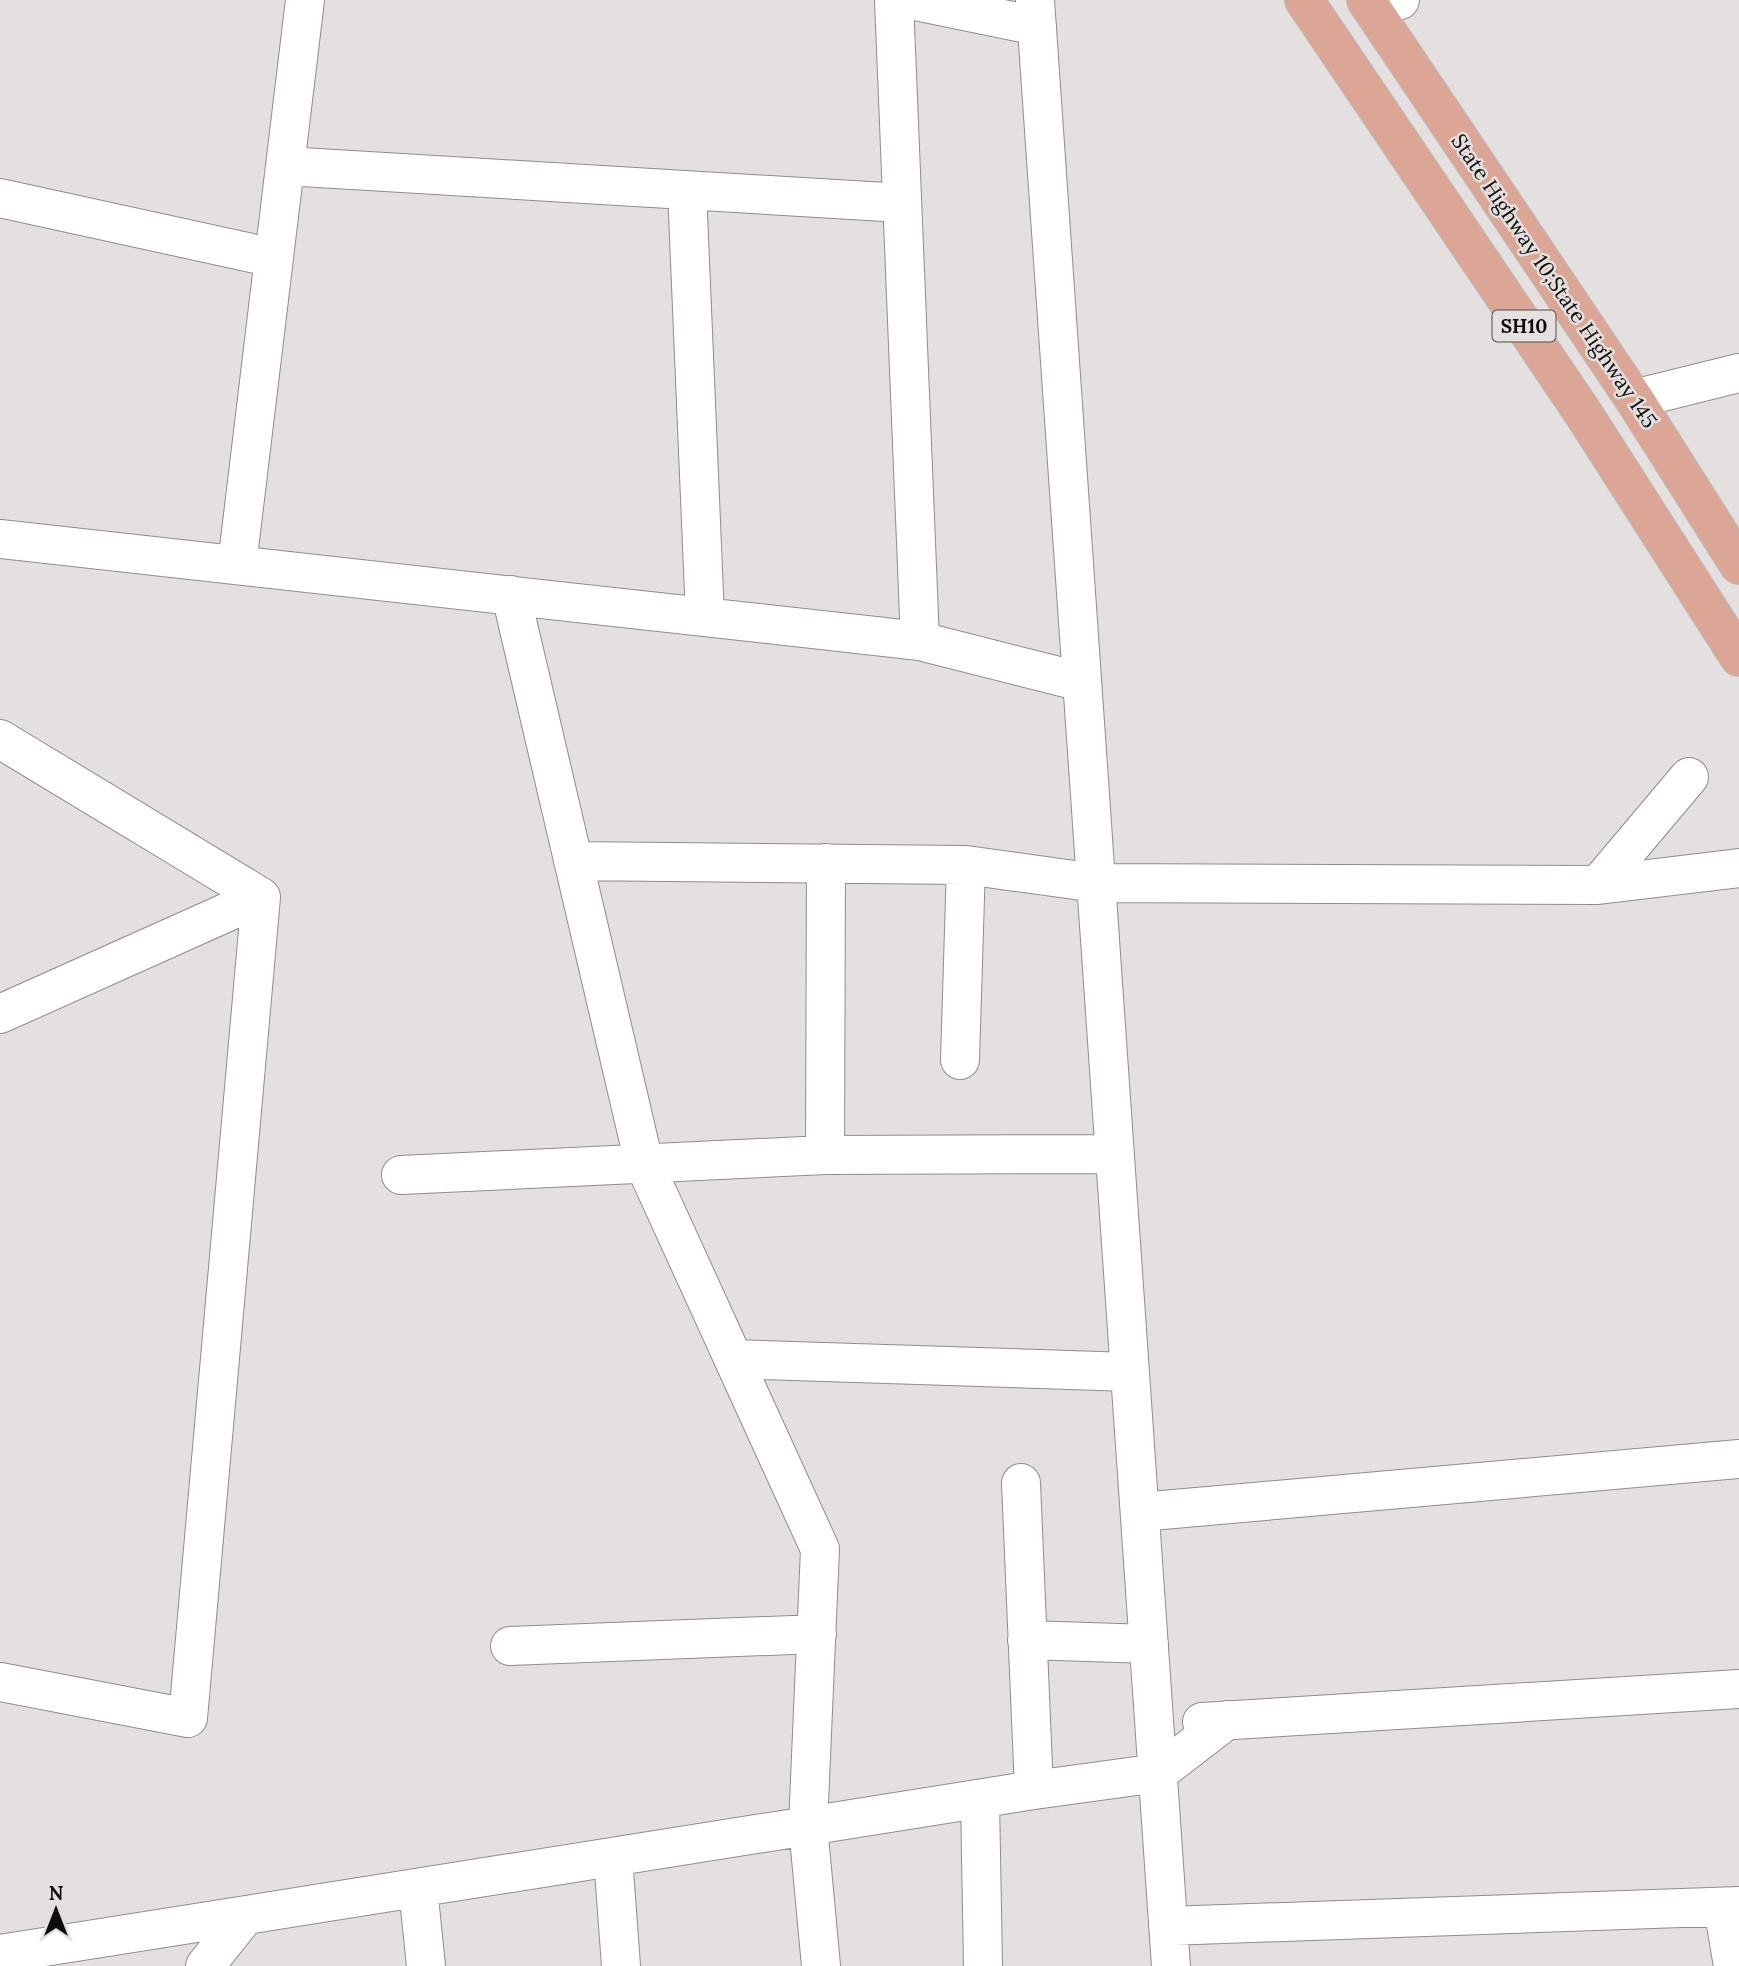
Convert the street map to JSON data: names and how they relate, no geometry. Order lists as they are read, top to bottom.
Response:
{
  "streets": {
    "main road": ["State Highway 10;State Highway 145", "SH10"]
  },
  "north": "top"
}
